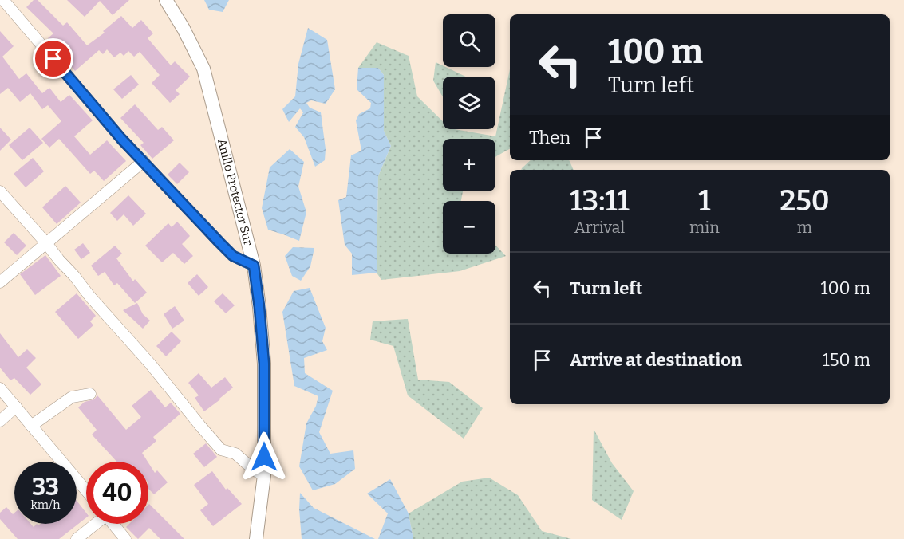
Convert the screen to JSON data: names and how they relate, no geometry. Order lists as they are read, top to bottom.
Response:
{
  "streets": {
    "street": ["Anillo Protector Sur"]
  },
  "page": {
    "map_buttons": ["+", "−"],
    "turn": ["100 m", "Turn left"],
    "then": "Then",
    "eta": [
      "13:11",
      "Arrival",
      "1",
      "min",
      "250",
      "m"
    ],
    "list": [
      {
        "name": "Turn left",
        "value": "100 m"
      },
      {
        "name": "Arrive at destination",
        "value": "150 m"
      }
    ],
    "speed": "33 km/h",
    "limit": "40"
  }
}
